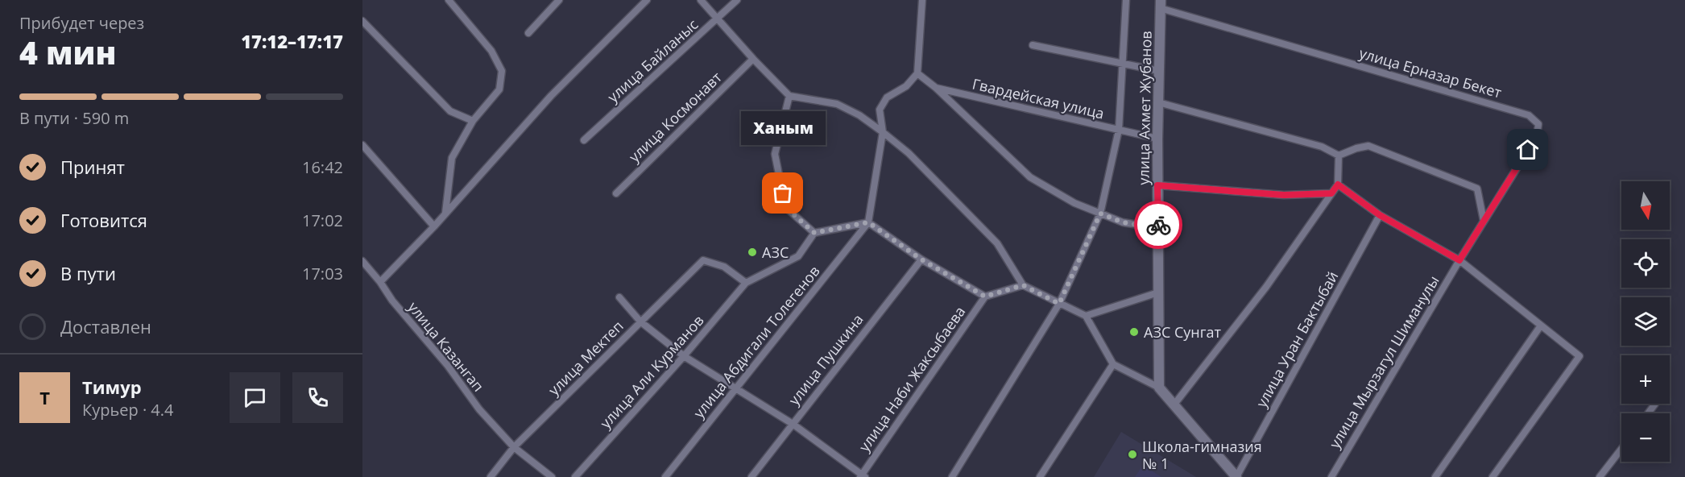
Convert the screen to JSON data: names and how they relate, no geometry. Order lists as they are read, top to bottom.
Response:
{
  "streets": {
    "main road": ["улица Ахмет Жубанов"],
    "street": [
      "улица Байланыс",
      "улица Ерназар Бекет",
      "Гвардейская улица",
      "улица Космонавт",
      "улица Уран Бактыбай",
      "улица Абдигали Толегенов",
      "улица Казангап",
      "улица Мектеп",
      "улица Пушкина",
      "улица Мырзагул Шиманулы",
      "улица Али Курманов",
      "улица Наби Жаксыбаева"
    ]
  },
  "crossings": [
    ["улица Ерназар Бекет", "улица Ахмет Жубанов"],
    ["улица Ерназар Бекет", "улица Мырзагул Шиманулы"],
    ["Гвардейская улица", "улица Ахмет Жубанов"],
    ["улица Казангап", "улица Мектеп"],
    ["улица Мектеп", "улица Али Курманов"]
  ],
  "places": [
    "Ханым",
    "АЗС",
    "АЗС Сунгат",
    "Школа-гимназия № 1"
  ],
  "north": "bottom",
  "page": {
    "heading": ["4 мин", "Прибудет через", "17:12–17:17"],
    "panel": ["Тимур", "Курьер · 4.4"],
    "bar": "В пути · 590 m",
    "bubble": "Ханым",
    "list": [
      ["Принят", "16:42"],
      ["Готовится", "17:02"],
      ["В пути", "17:03"],
      "Доставлен"
    ],
    "map_buttons": ["+", "−"],
    "round": "Т"
  }
}
